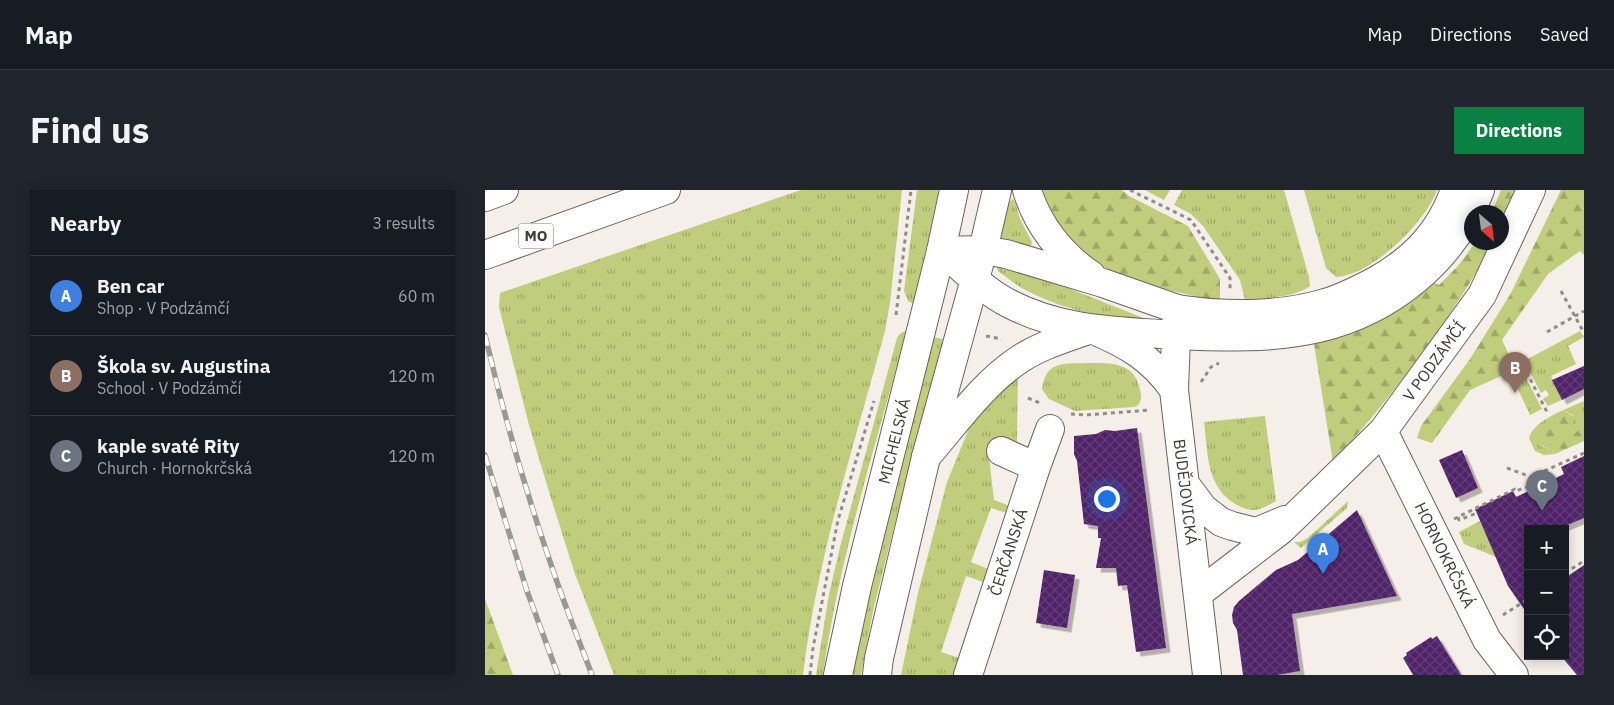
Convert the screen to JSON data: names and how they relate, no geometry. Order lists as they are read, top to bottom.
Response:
{
  "streets": {
    "main road": [
      "MO",
      "V PODZÁMČÍ",
      "MICHELSKÁ",
      "BUDĚJOVICKÁ",
      "ČERČANSKÁ",
      "HORNOKRČSKÁ"
    ]
  },
  "crossings": [
    ["V PODZÁMČÍ", "BUDĚJOVICKÁ"],
    ["V PODZÁMČÍ", "HORNOKRČSKÁ"]
  ],
  "north": "bottom right",
  "page": {
    "header": "Map",
    "nav": ["Map", "Directions", "Saved"],
    "title": "Find us",
    "buttons": "Directions",
    "heading": ["Nearby", "3 results"],
    "list": [
      {
        "mark": "A",
        "name": "Ben car",
        "note": "Shop · V Podzámčí",
        "value": "60 m"
      },
      {
        "mark": "B",
        "name": "Škola sv. Augustina",
        "note": "School · V Podzámčí",
        "value": "120 m"
      },
      {
        "mark": "C",
        "name": "kaple svaté Rity",
        "note": "Church · Hornokrčská",
        "value": "120 m"
      }
    ],
    "pins": ["B", "C", "A"],
    "map_buttons": ["+", "−"]
  }
}
